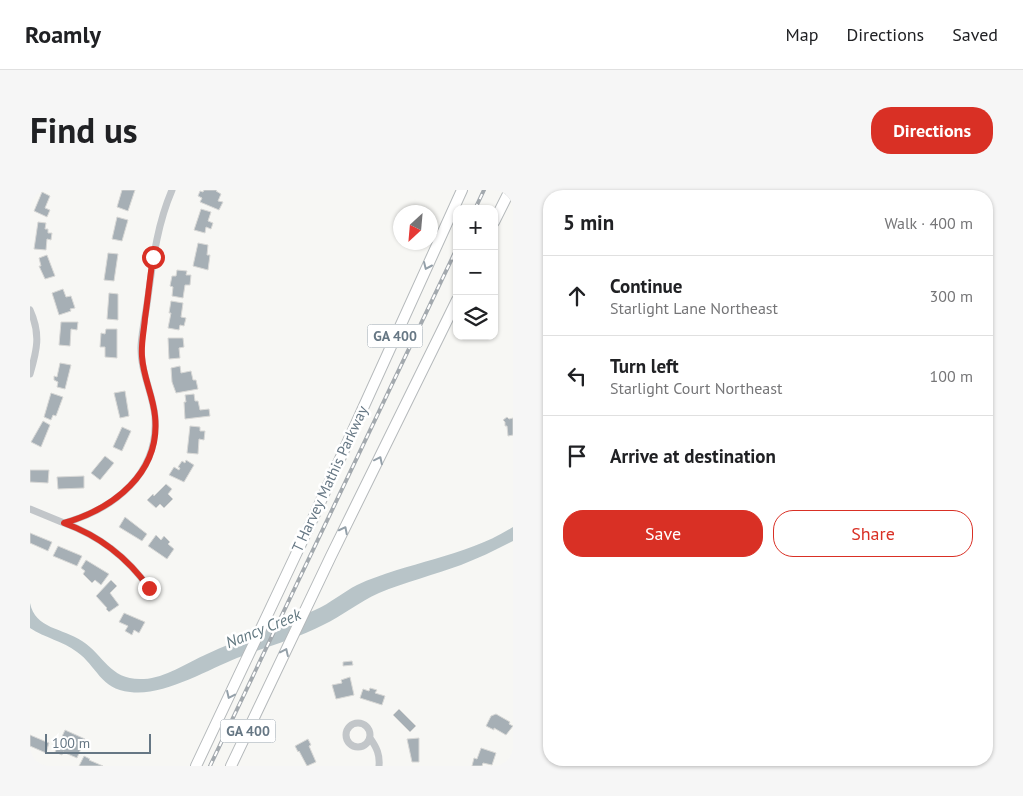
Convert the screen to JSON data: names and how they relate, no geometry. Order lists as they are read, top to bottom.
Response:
{
  "streets": {
    "highway": ["GA 400", "T Harvey Mathis Parkway"]
  },
  "water": ["Nancy Creek"],
  "scale_bar": "100 m",
  "north": "bottom left",
  "page": {
    "header": "Roamly",
    "nav": ["Map", "Directions", "Saved"],
    "title": "Find us",
    "buttons": [
      "Directions",
      ["Save", "Share"]
    ],
    "heading": ["5 min", "Walk · 400 m"],
    "map_buttons": ["+", "−"],
    "list": [
      ["Continue", "Starlight Lane Northeast", "300 m"],
      ["Turn left", "Starlight Court Northeast", "100 m"],
      "Arrive at destination"
    ],
    "scale": "100 m"
  }
}
